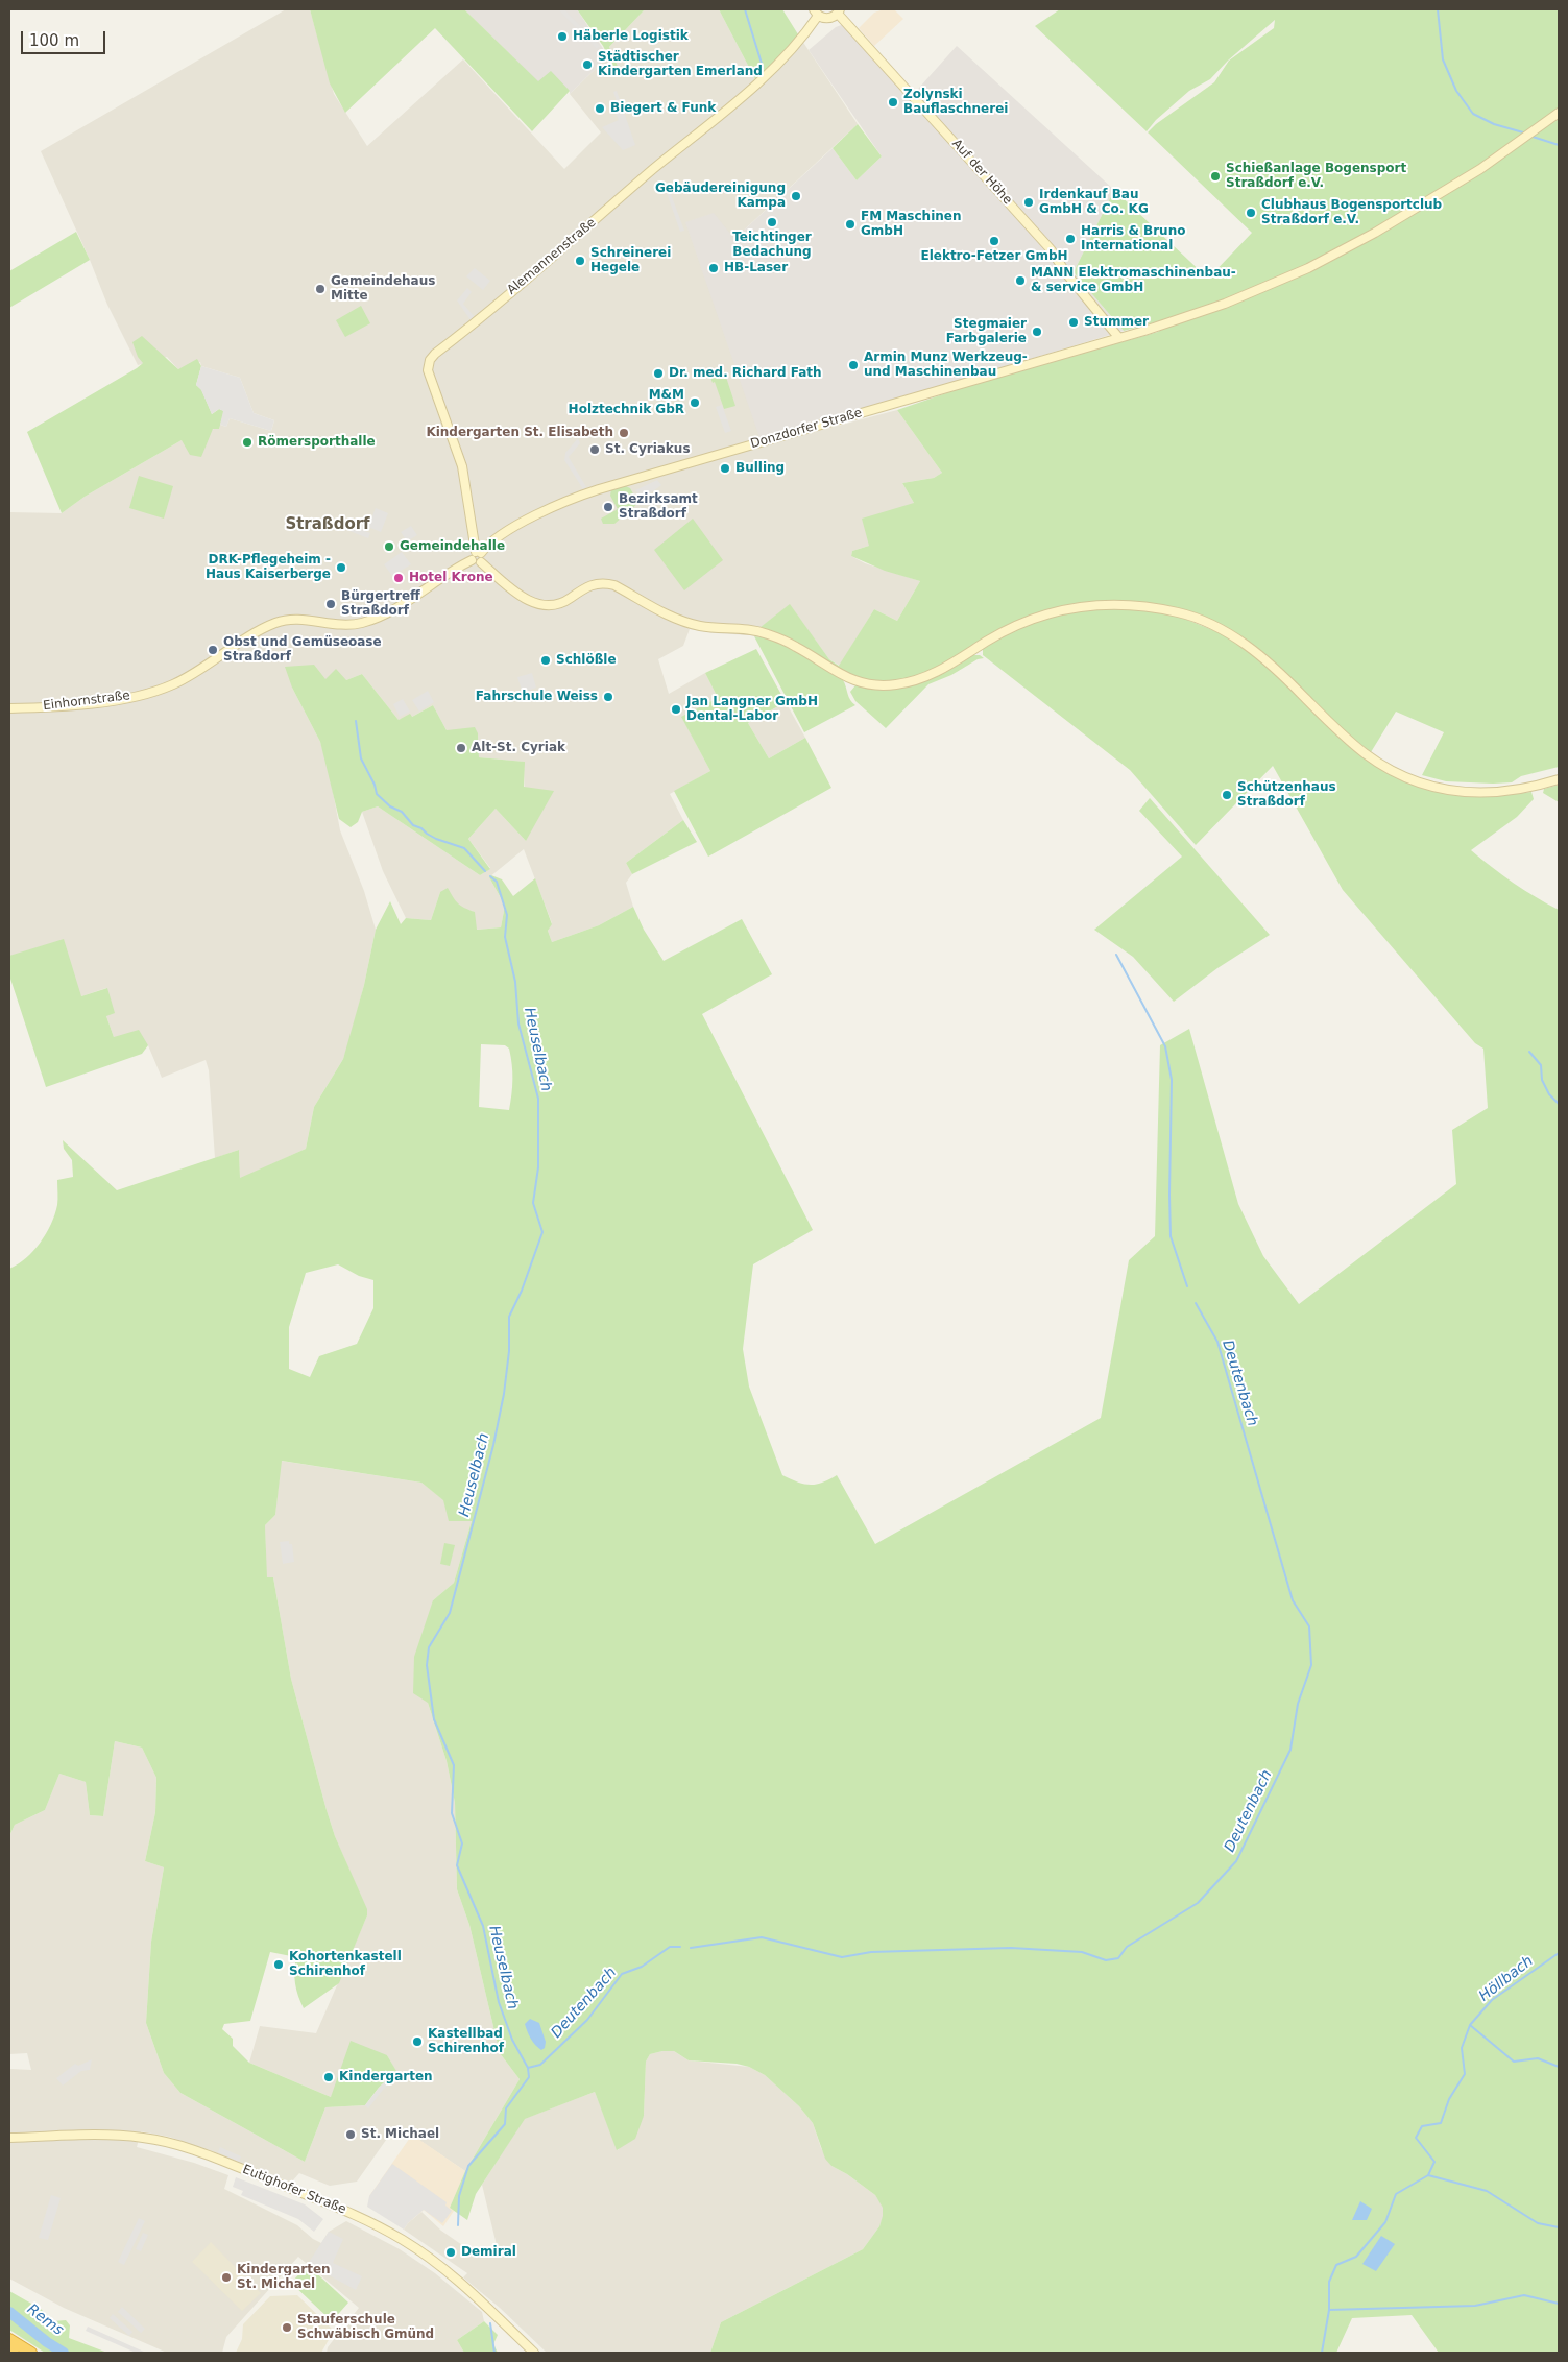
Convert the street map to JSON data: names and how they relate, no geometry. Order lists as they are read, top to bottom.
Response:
{
  "streets": {
    "main road": [
      "Auf der Höhe",
      "Alemannenstraße",
      "Donzdorfer Straße",
      "Einhornstraße",
      "Eutighofer Straße"
    ]
  },
  "crossings": [
    ["Auf der Höhe", "Alemannenstraße"],
    ["Auf der Höhe", "Donzdorfer Straße"],
    ["Alemannenstraße", "Donzdorfer Straße"]
  ],
  "districts": ["Straßdorf"],
  "water": [
    "Heuselbach",
    "Deutenbach",
    "Höllbach",
    "Rems"
  ],
  "places": [
    "Häberle Logistik",
    "Städtischer Kindergarten Emerland",
    "Zolynski Bauflaschnerei",
    "Biegert & Funk",
    "Schießanlage Bogensport Straßdorf e.V.",
    "Gebäudereinigung Kampa",
    "Irdenkauf Bau GmbH & Co. KG",
    "Clubhaus Bogensportclub Straßdorf e.V.",
    "Teichtinger Bedachung",
    "FM Maschinen GmbH",
    "Harris & Bruno International",
    "Elektro-Fetzer GmbH",
    "Schreinerei Hegele",
    "HB-Laser",
    "MANN Elektromaschinenbau- & service GmbH",
    "Gemeindehaus Mitte",
    "Stummer",
    "Stegmaier Farbgalerie",
    "Armin Munz Werkzeug- und Maschinenbau",
    "Dr. med. Richard Fath",
    "M&M Holztechnik GbR",
    "Kindergarten St. Elisabeth",
    "Römersporthalle",
    "St. Cyriakus",
    "Bulling",
    "Bezirksamt Straßdorf",
    "Gemeindehalle",
    "DRK-Pflegeheim - Haus Kaiserberge",
    "Hotel Krone",
    "Bürgertreff Straßdorf",
    "Obst und Gemüseoase Straßdorf",
    "Schlößle",
    "Fahrschule Weiss",
    "Jan Langner GmbH Dental-Labor",
    "Alt-St. Cyriak",
    "Schützenhaus Straßdorf",
    "Kohortenkastell Schirenhof",
    "Kastellbad Schirenhof",
    "Kindergarten",
    "St. Michael",
    "Demiral",
    "Kindergarten St. Michael",
    "Stauferschule Schwäbisch Gmünd"
  ],
  "scale_bar": "100 m"
}
